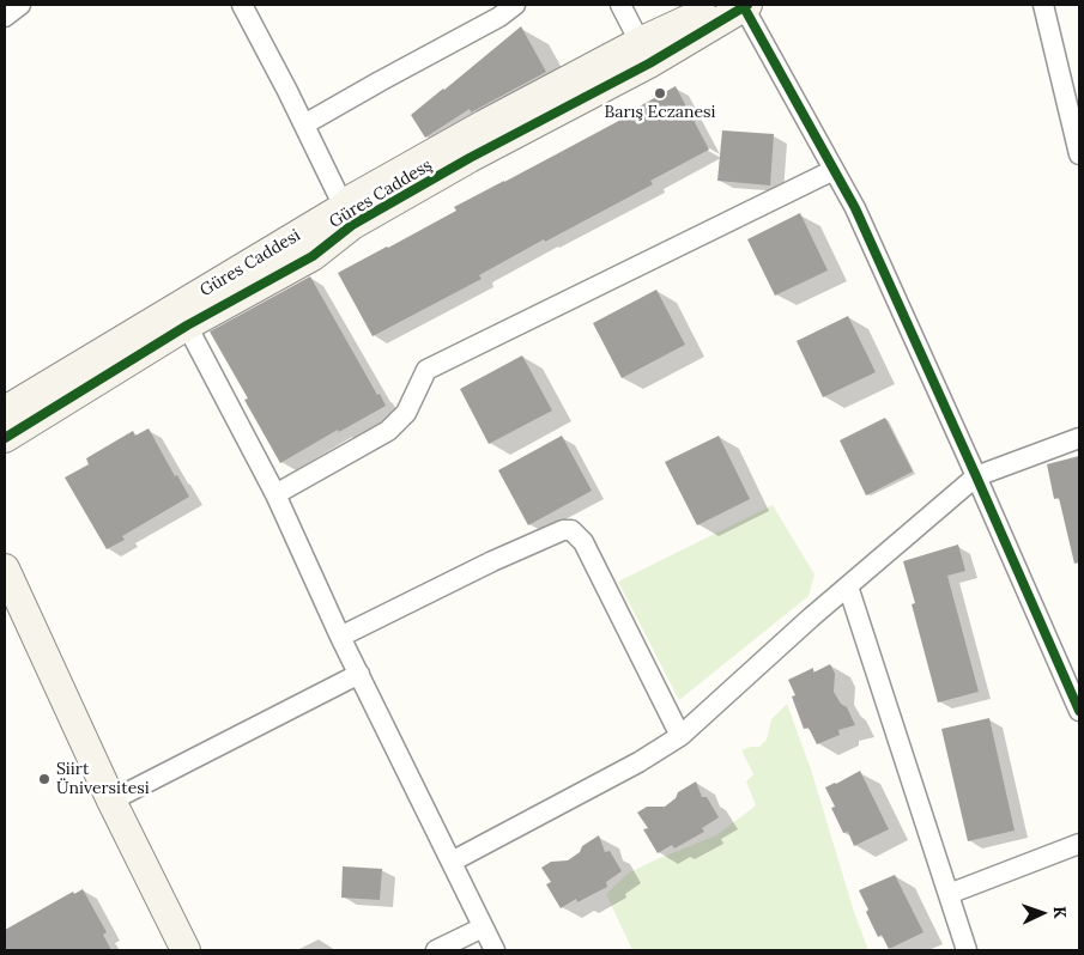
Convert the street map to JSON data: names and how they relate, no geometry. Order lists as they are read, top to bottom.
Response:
{
  "streets": {
    "street": ["Güres Caddesş", "Güres Caddesi"]
  },
  "crossings": [
    ["Güres Caddesş", "Güres Caddesi"]
  ],
  "places": ["Barış Eczanesi", "Siirt Üniversitesi"],
  "north": "right"
}
